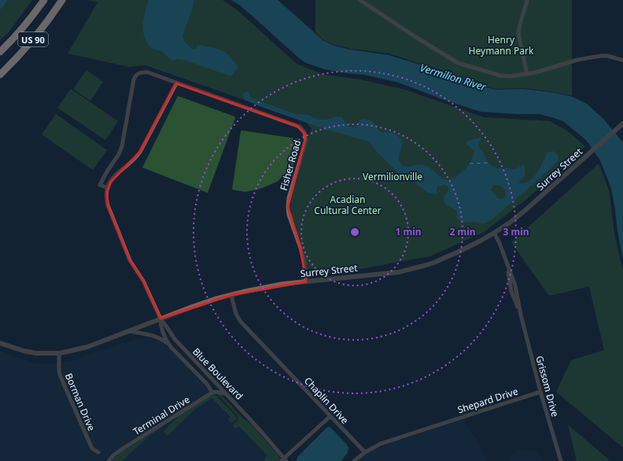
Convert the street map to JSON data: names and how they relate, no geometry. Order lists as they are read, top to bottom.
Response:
{
  "streets": {
    "highway": ["US 90"],
    "street": [
      "Fisher Road",
      "Surrey Street",
      "Blue Boulevard",
      "Grissom Drive",
      "Chaplin Drive",
      "Shepard Drive",
      "Borman Drive",
      "Terminal Drive"
    ]
  },
  "crossings": [
    ["Fisher Road", "Surrey Street"],
    ["Fisher Road", "Blue Boulevard"],
    ["Surrey Street", "Blue Boulevard"],
    ["Surrey Street", "Grissom Drive"],
    ["Surrey Street", "Chaplin Drive"],
    ["Surrey Street", "Borman Drive"],
    ["Blue Boulevard", "Terminal Drive"],
    ["Grissom Drive", "Shepard Drive"],
    ["Chaplin Drive", "Shepard Drive"]
  ],
  "water": ["Vermilion River"],
  "parks": ["Henry Heymann Park", "Vermilionville", "Acadian Cultural Center"],
  "rings": ["1 min", "2 min", "3 min"]
}
